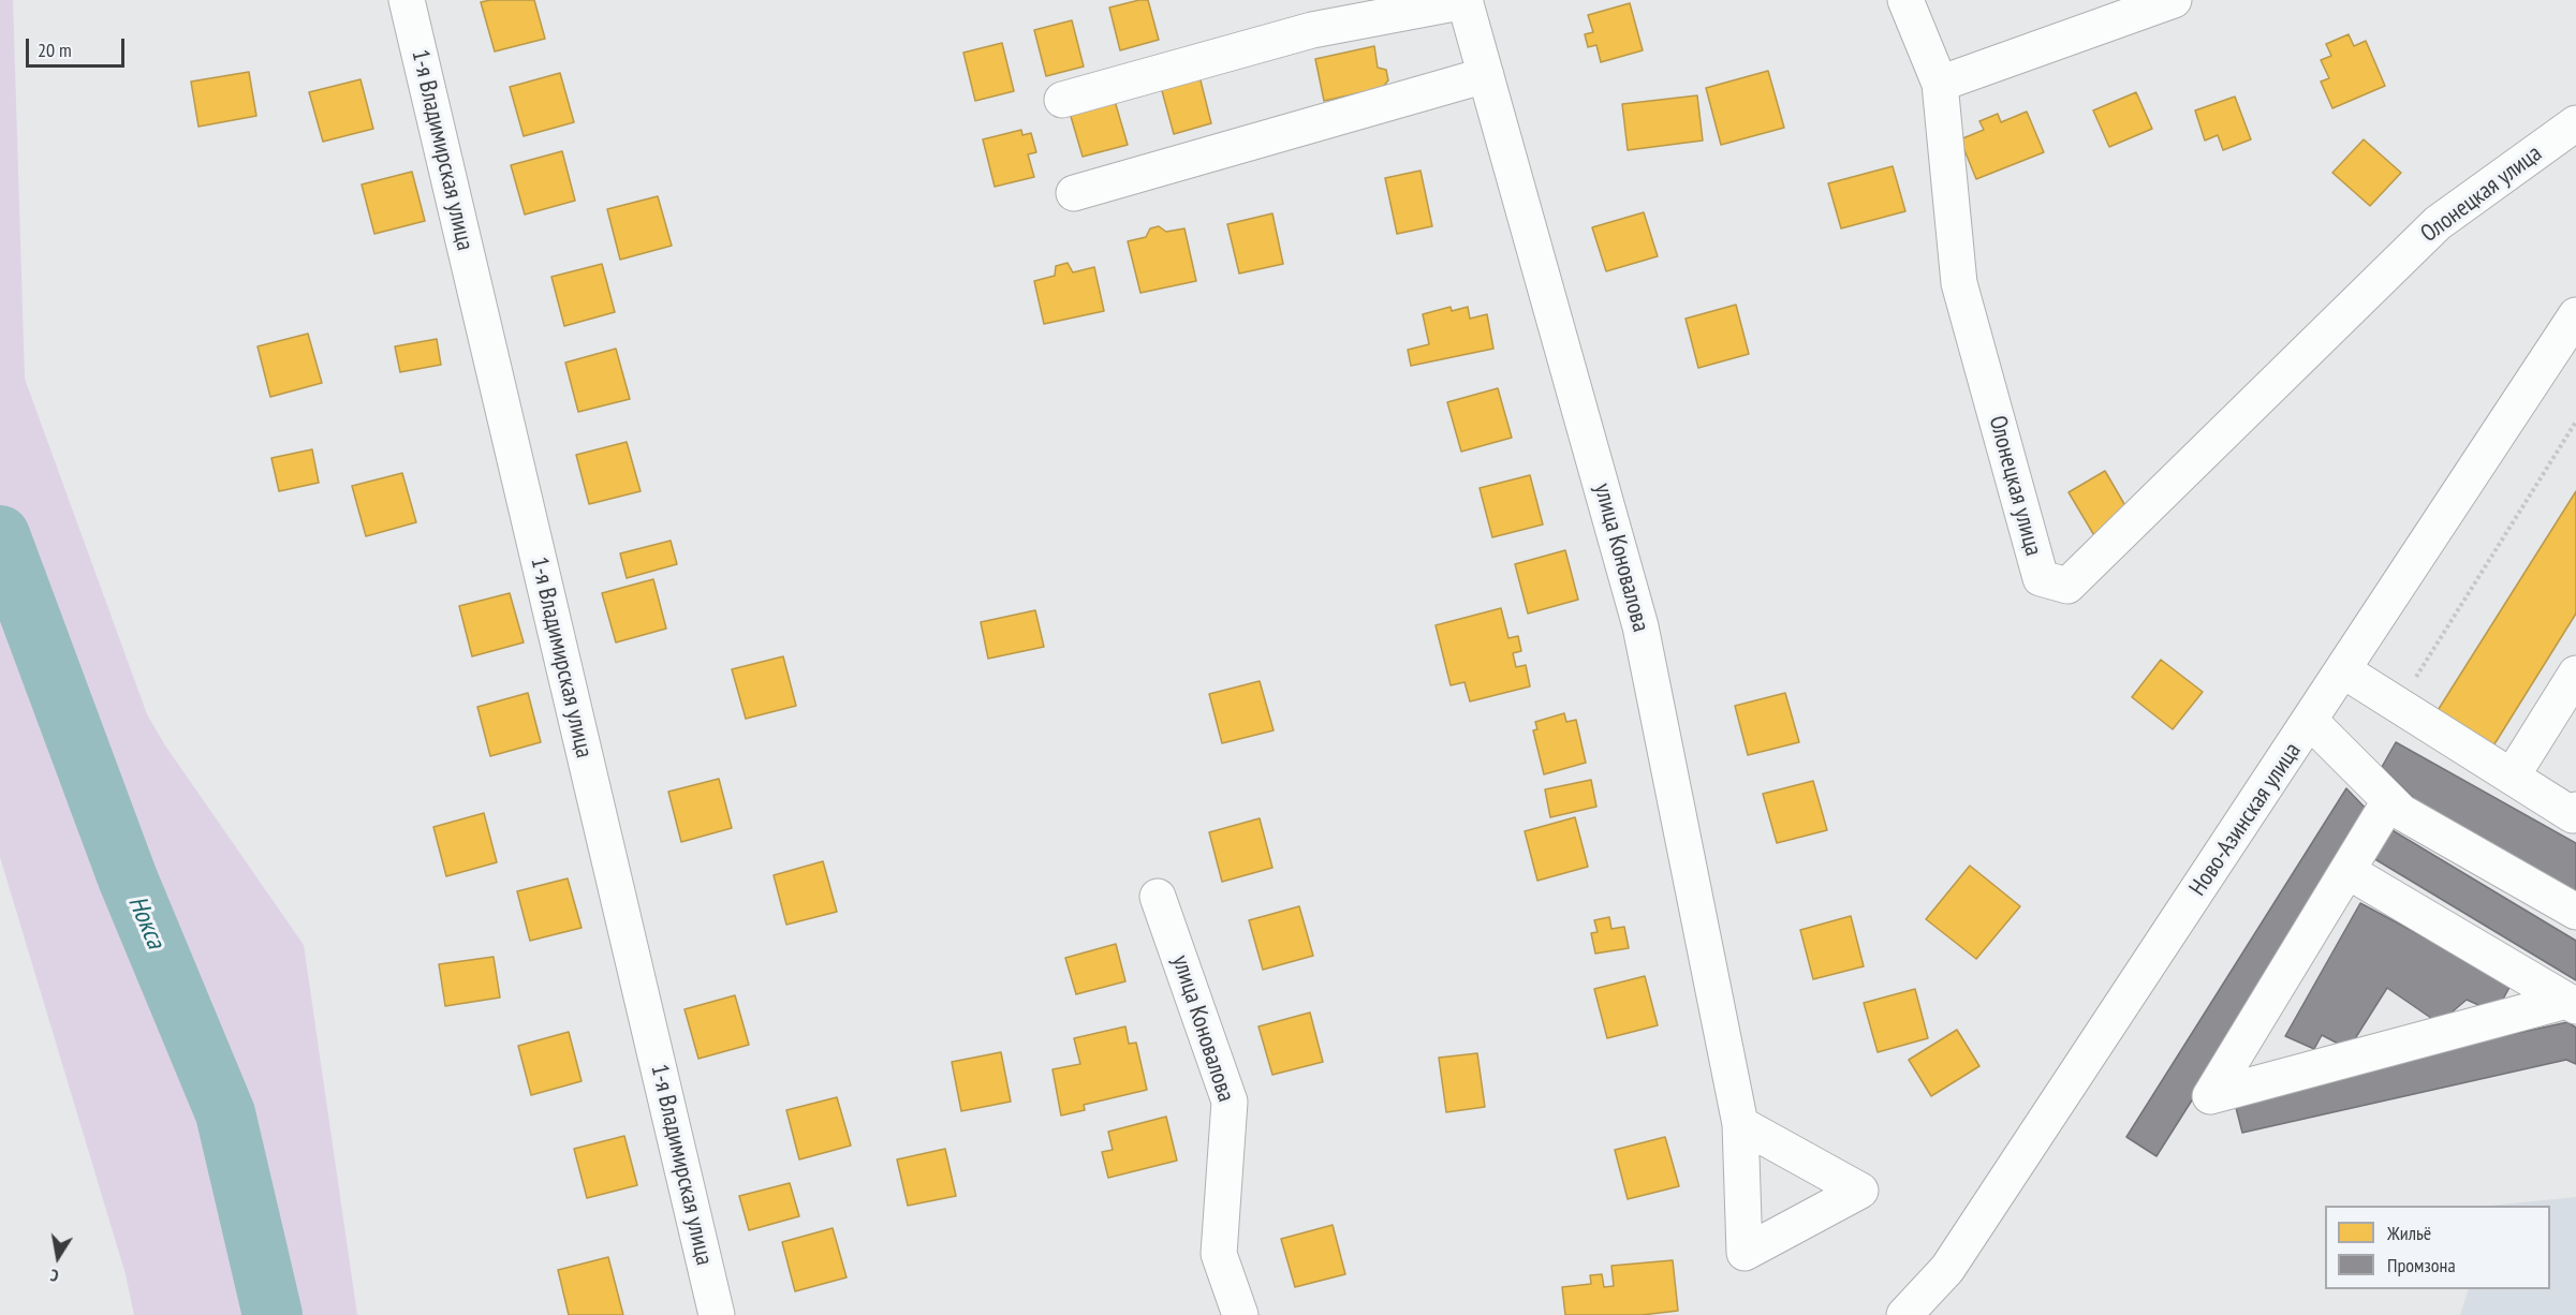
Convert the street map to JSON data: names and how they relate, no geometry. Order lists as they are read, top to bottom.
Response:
{
  "streets": {
    "street": [
      "1-я Владимирская улица",
      "Олонецкая улица",
      "улица Коновалова",
      "Ново-Азинская улица"
    ]
  },
  "water": ["Нокса"],
  "legend": ["Жильё", "Промзона"],
  "scale_bar": "20 m",
  "north": "bottom"
}
